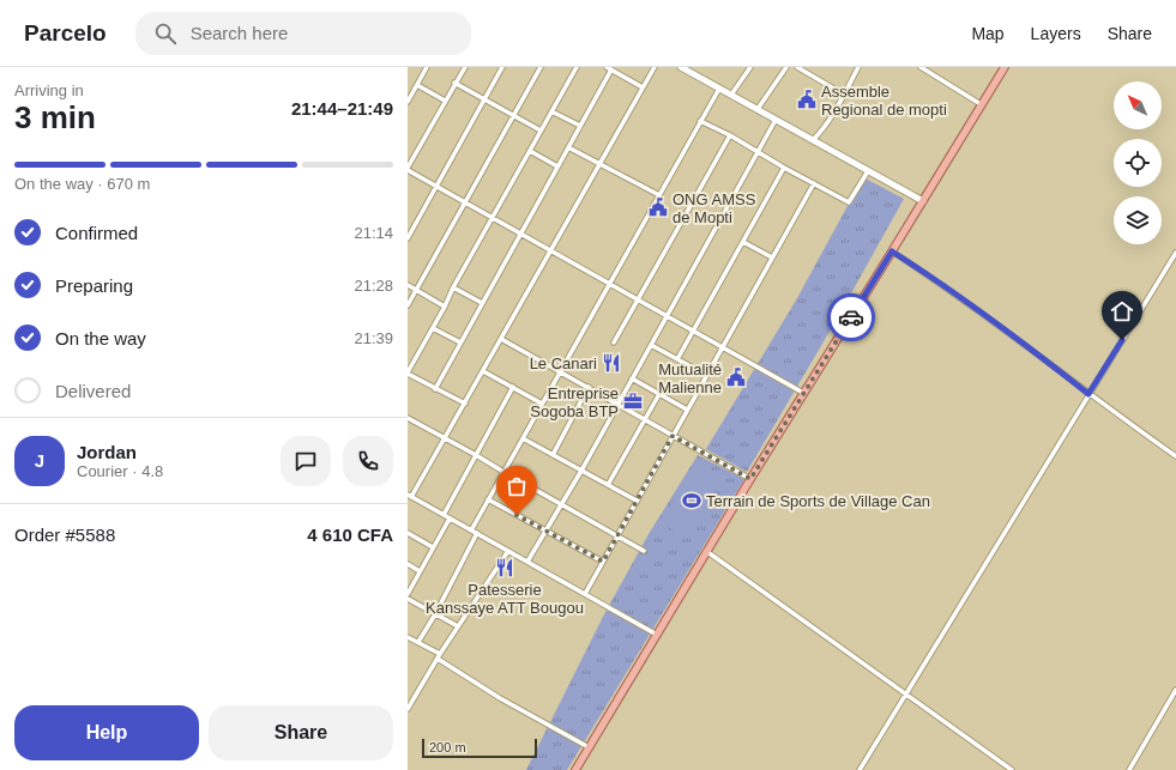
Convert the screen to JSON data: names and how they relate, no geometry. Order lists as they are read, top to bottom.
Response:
{
  "places": {
    "public building": ["Assemble Regional de mopti", "ONG AMSS de Mopti", "Mutualité Malienne"],
    "restaurant": ["Le Canari", "Patesserie Kanssaye ATT Bougou"],
    "office": ["Entreprise Sogoba BTP"],
    "sports": ["Terrain de Sports de Village Can"]
  },
  "scale_bar": "200 m",
  "north": "top left",
  "page": {
    "header": "Parcelo",
    "search": "Search here",
    "nav": ["Map", "Layers", "Share"],
    "heading": ["3 min", "Arriving in", "21:44–21:49"],
    "panel": [
      "Jordan",
      "Courier · 4.8",
      "Order #5588",
      "4 610 CFA"
    ],
    "bar": "On the way · 670 m",
    "list": [
      ["Confirmed", "21:14"],
      ["Preparing", "21:28"],
      ["On the way", "21:39"],
      "Delivered"
    ],
    "round": "J",
    "buttons": ["Help", "Share"],
    "scale": "200 m"
  }
}
